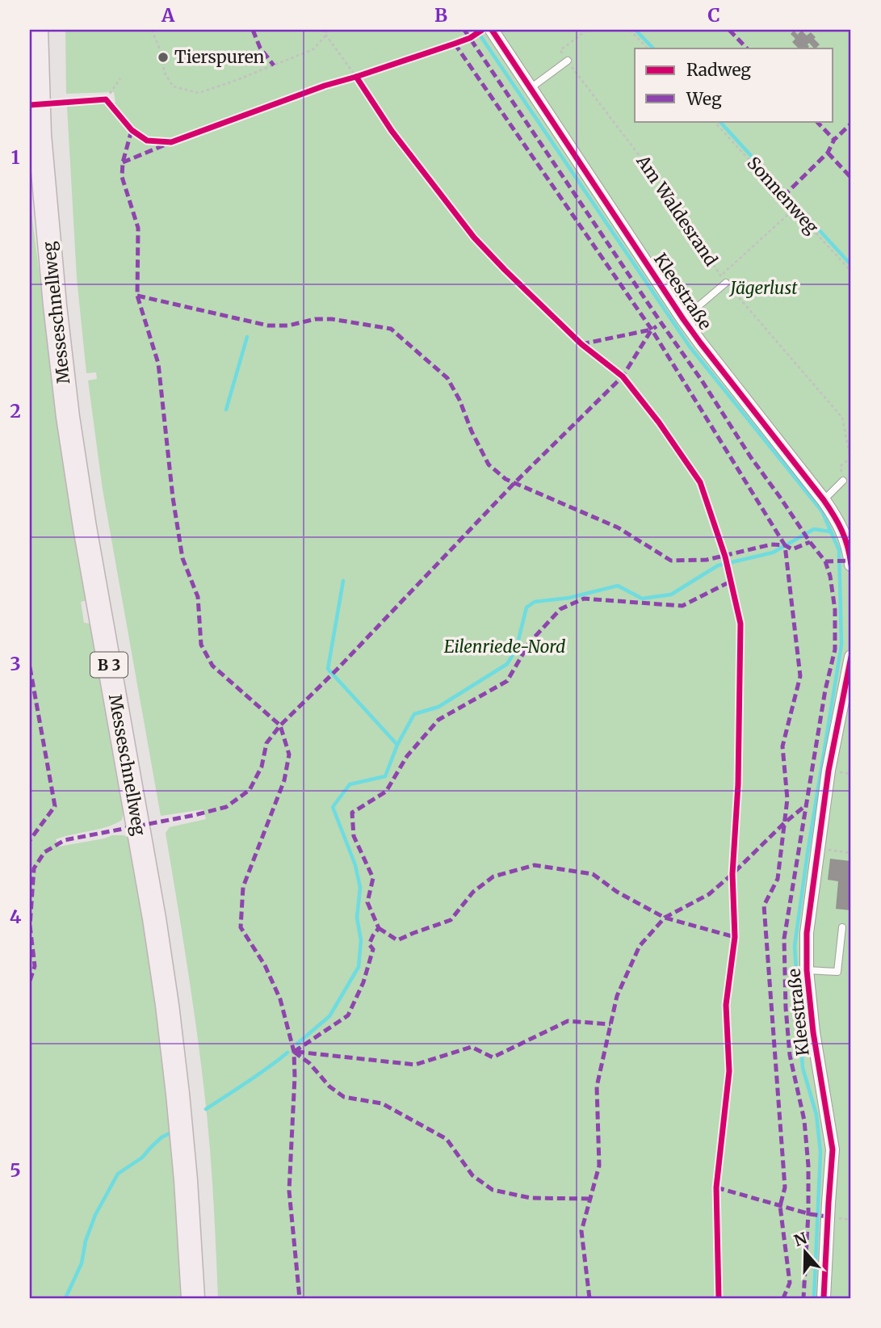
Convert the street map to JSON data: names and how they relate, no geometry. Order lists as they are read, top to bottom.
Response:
{
  "streets": {
    "highway": ["Messeschnellweg", "B 3"],
    "street": ["Kleestraße"],
    "path": ["Sonnenweg", "Am Waldesrand"]
  },
  "parks": ["Jägerlust", "Eilenriede-Nord"],
  "places": ["Tierspuren"],
  "legend": ["Radweg", "Weg"],
  "north": "top",
  "grid": {
    "columns": ["A", "B", "C"],
    "rows": [
      "1",
      "2",
      "3",
      "4",
      "5"
    ]
  }
}
